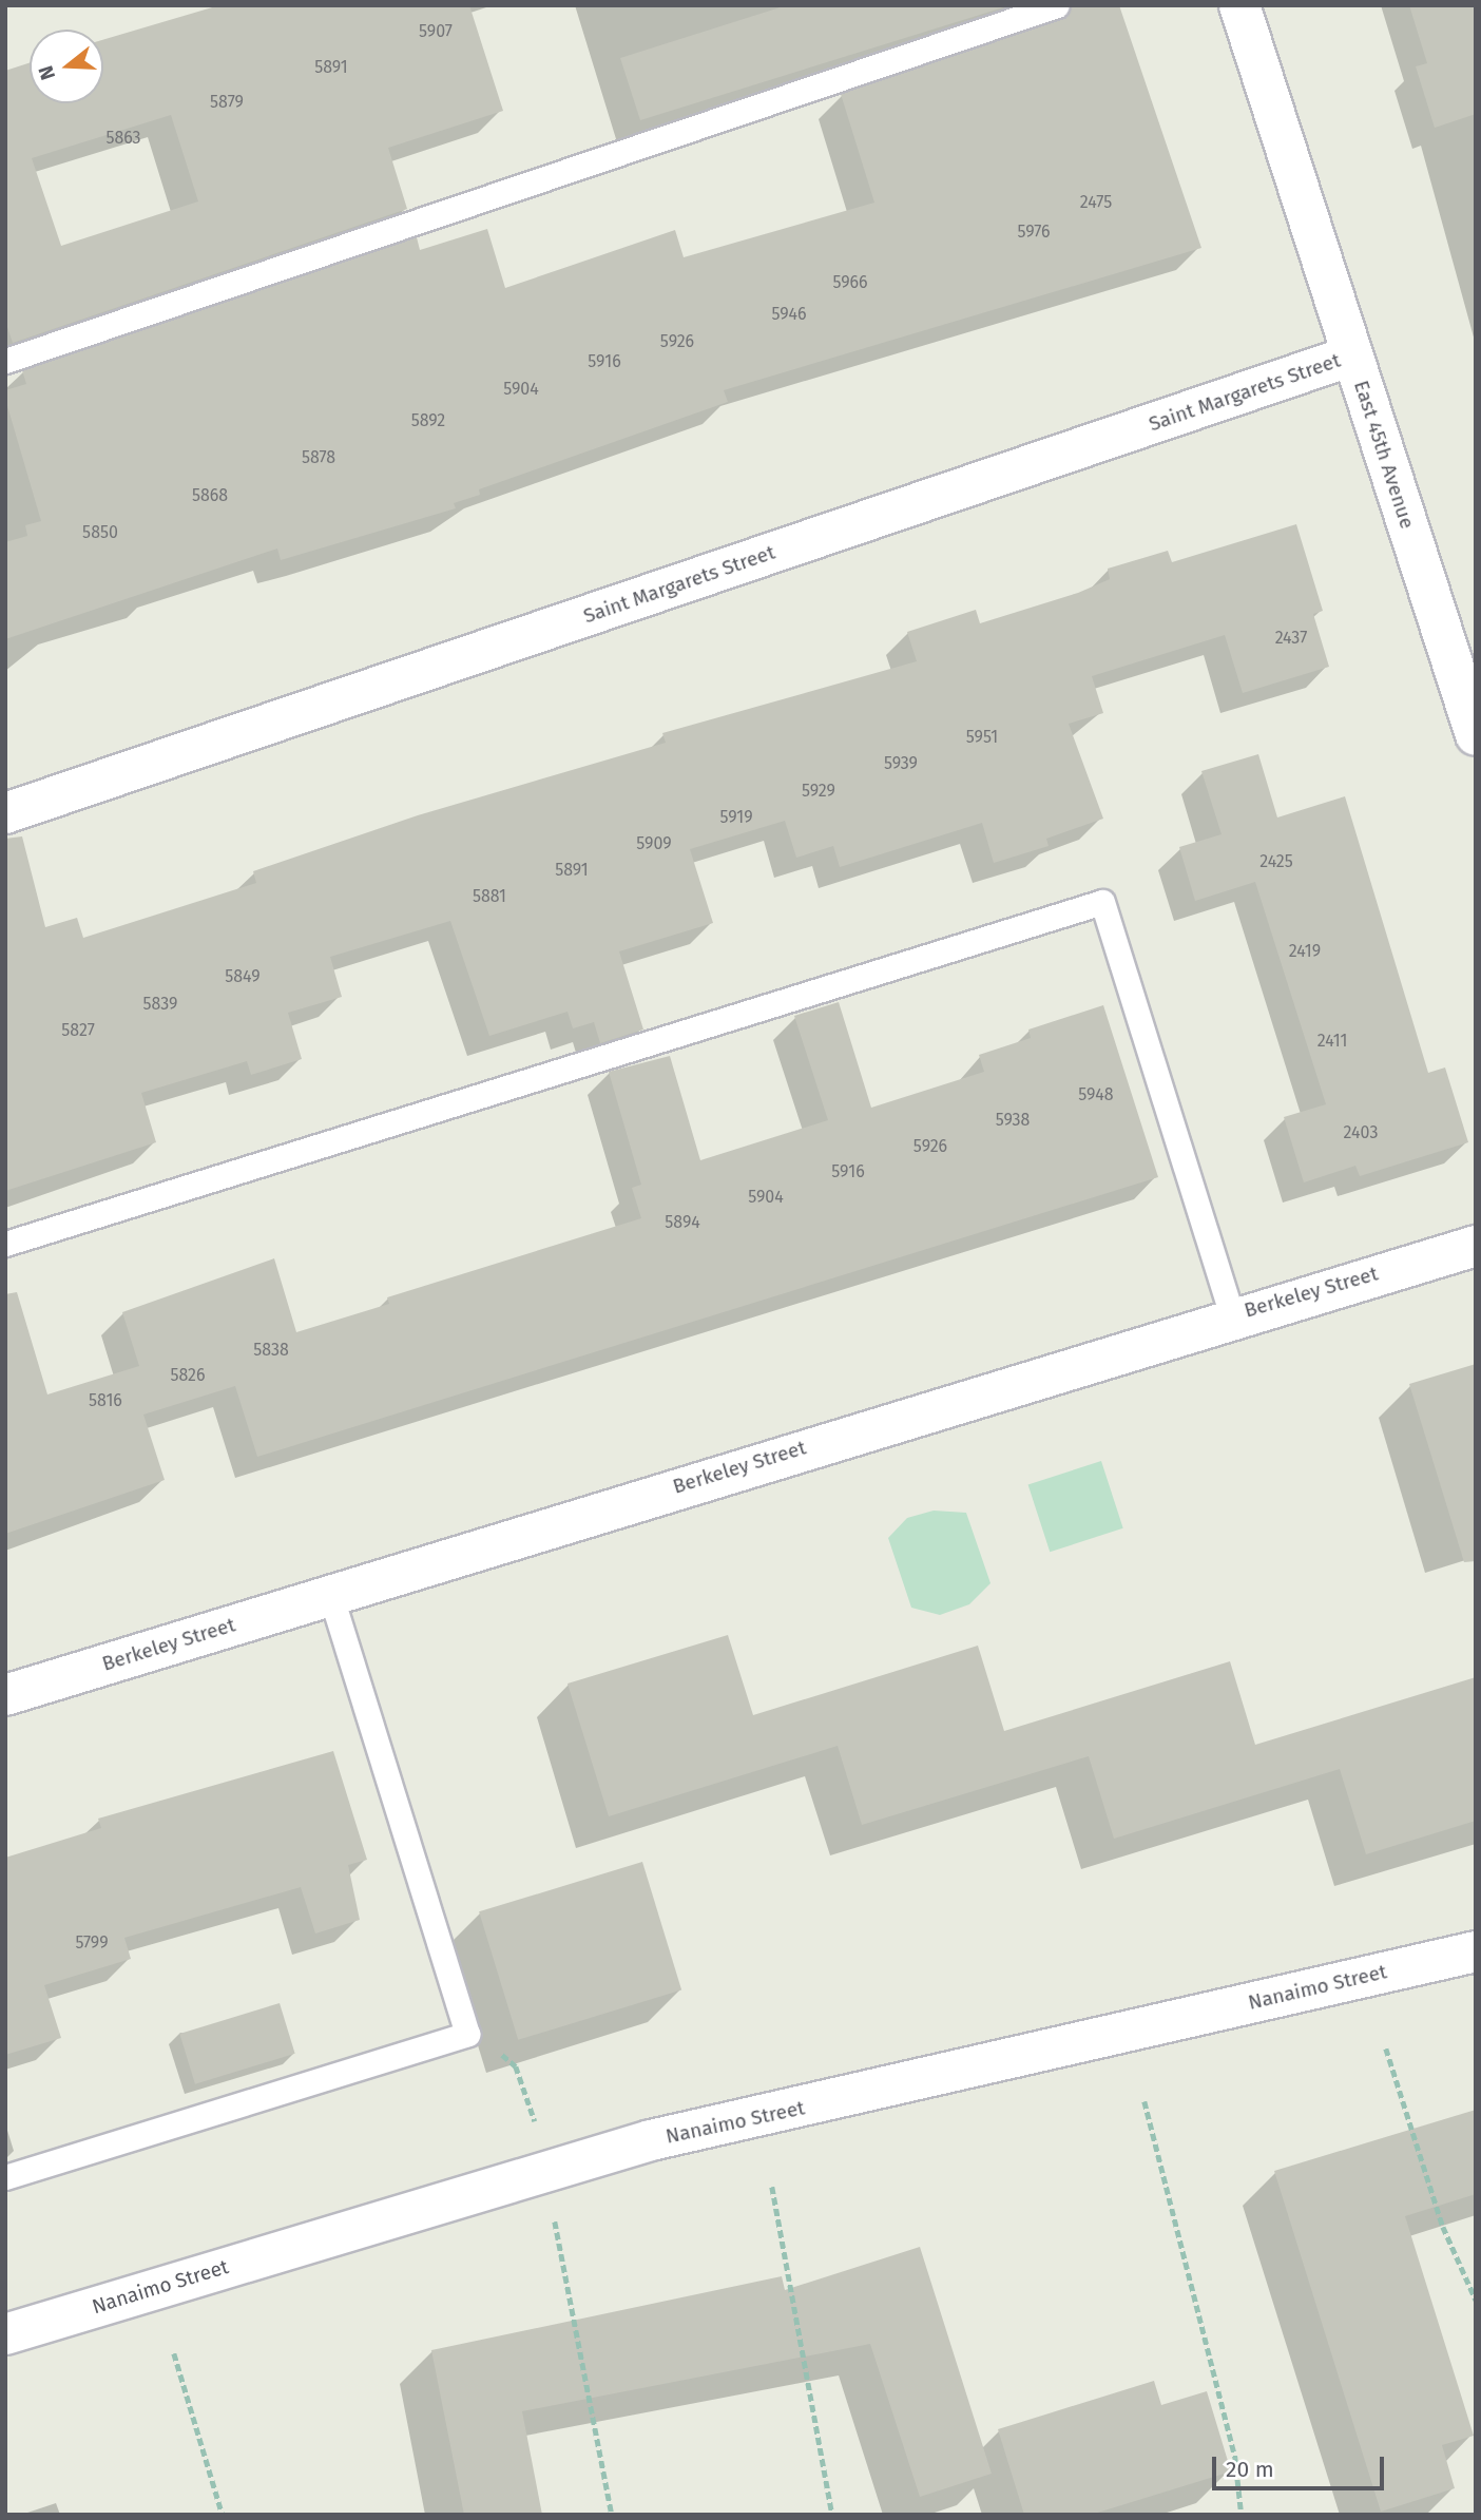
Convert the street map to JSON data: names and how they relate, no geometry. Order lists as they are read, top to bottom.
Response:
{
  "streets": {
    "street": [
      "Saint Margarets Street",
      "East 45th Avenue",
      "Berkeley Street",
      "Nanaimo Street"
    ]
  },
  "crossings": [
    ["Saint Margarets Street", "East 45th Avenue"]
  ],
  "house_numbers": [
    "5907",
    "5891",
    "5879",
    "5863",
    "2475",
    "5976",
    "5966",
    "5946",
    "5926",
    "5916",
    "5904",
    "5892",
    "5878",
    "5868",
    "5850",
    "2437",
    "5951",
    "5939",
    "5929",
    "5919",
    "5909",
    "2425",
    "5891",
    "5881",
    "2419",
    "5849",
    "5839",
    "5827",
    "2411",
    "5948",
    "5938",
    "2403",
    "5926",
    "5916",
    "5904",
    "5894",
    "5838",
    "5826",
    "5816",
    "5799"
  ],
  "scale_bar": "20 m",
  "north": "left"
}
